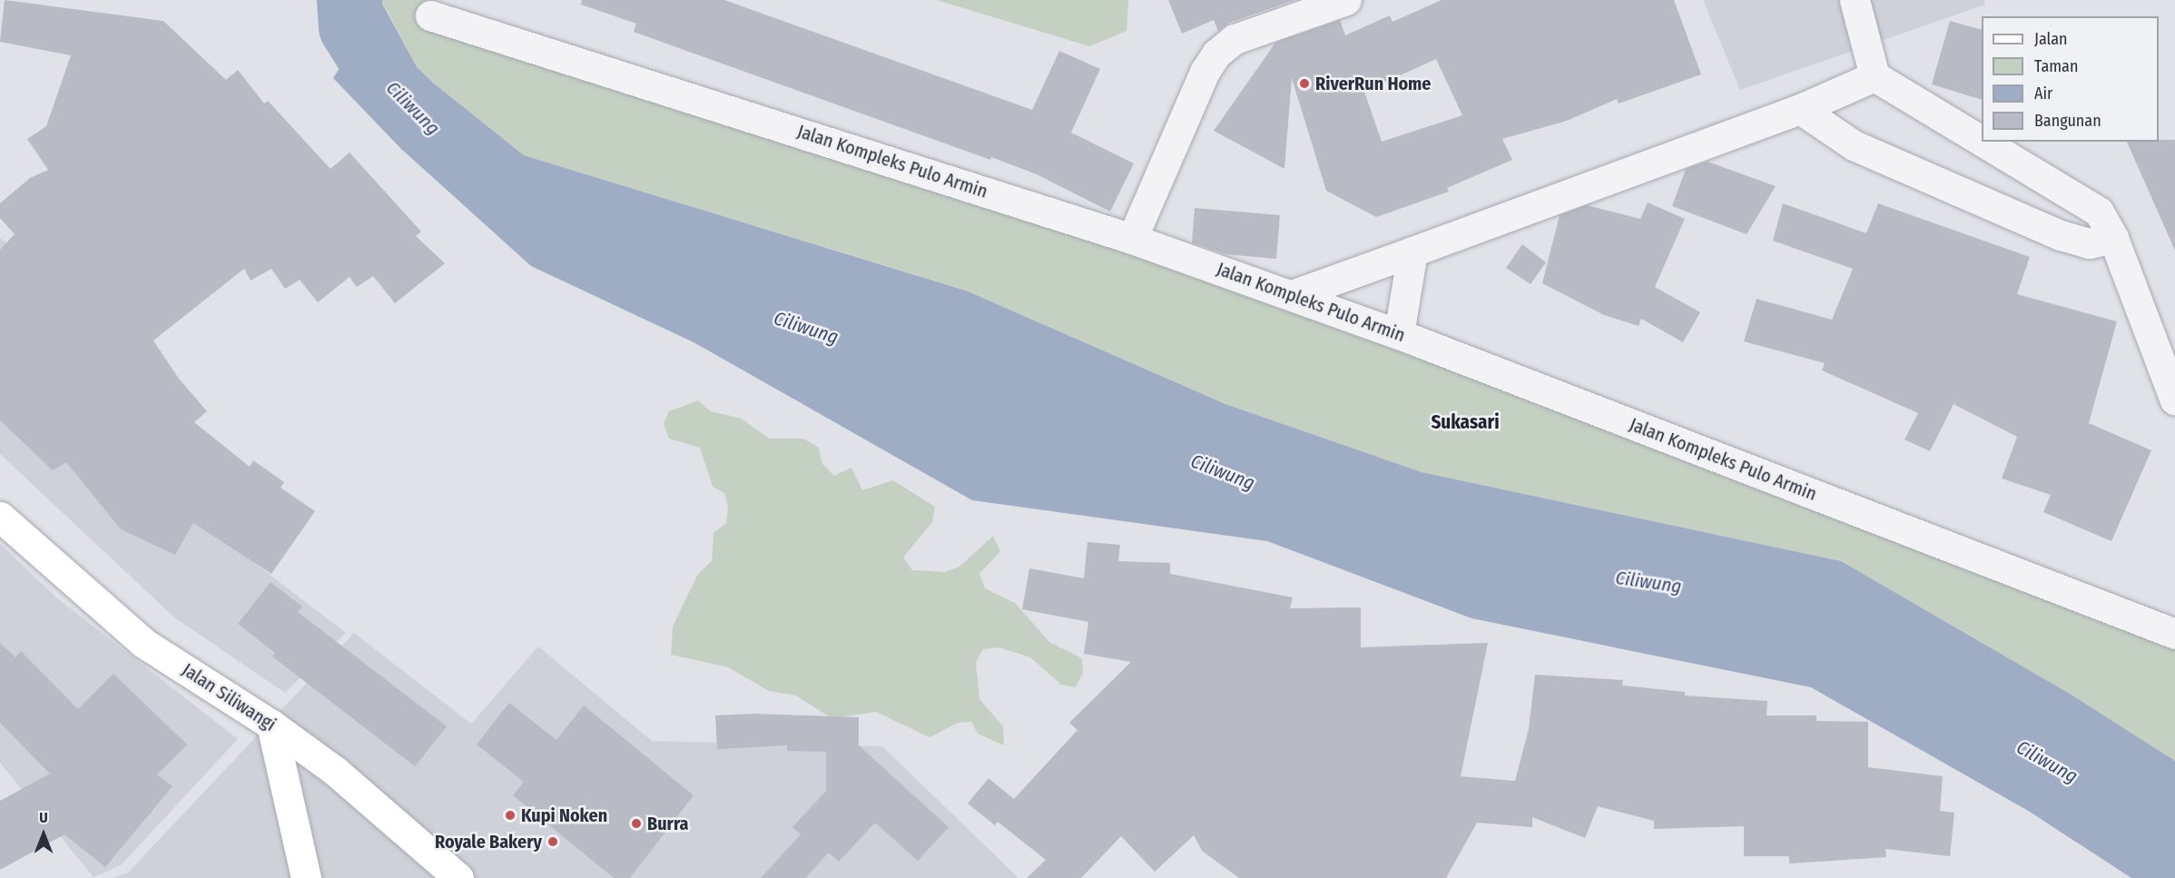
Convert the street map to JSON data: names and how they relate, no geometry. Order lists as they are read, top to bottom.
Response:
{
  "streets": {
    "main road": ["Jalan Siliwangi"],
    "street": ["Jalan Kompleks Pulo Armin"]
  },
  "districts": ["Sukasari"],
  "water": ["Ciliwung"],
  "places": [
    "RiverRun Home",
    "Kupi Noken",
    "Burra",
    "Royale Bakery"
  ],
  "legend": [
    "Jalan",
    "Taman",
    "Air",
    "Bangunan"
  ],
  "north": "top"
}
